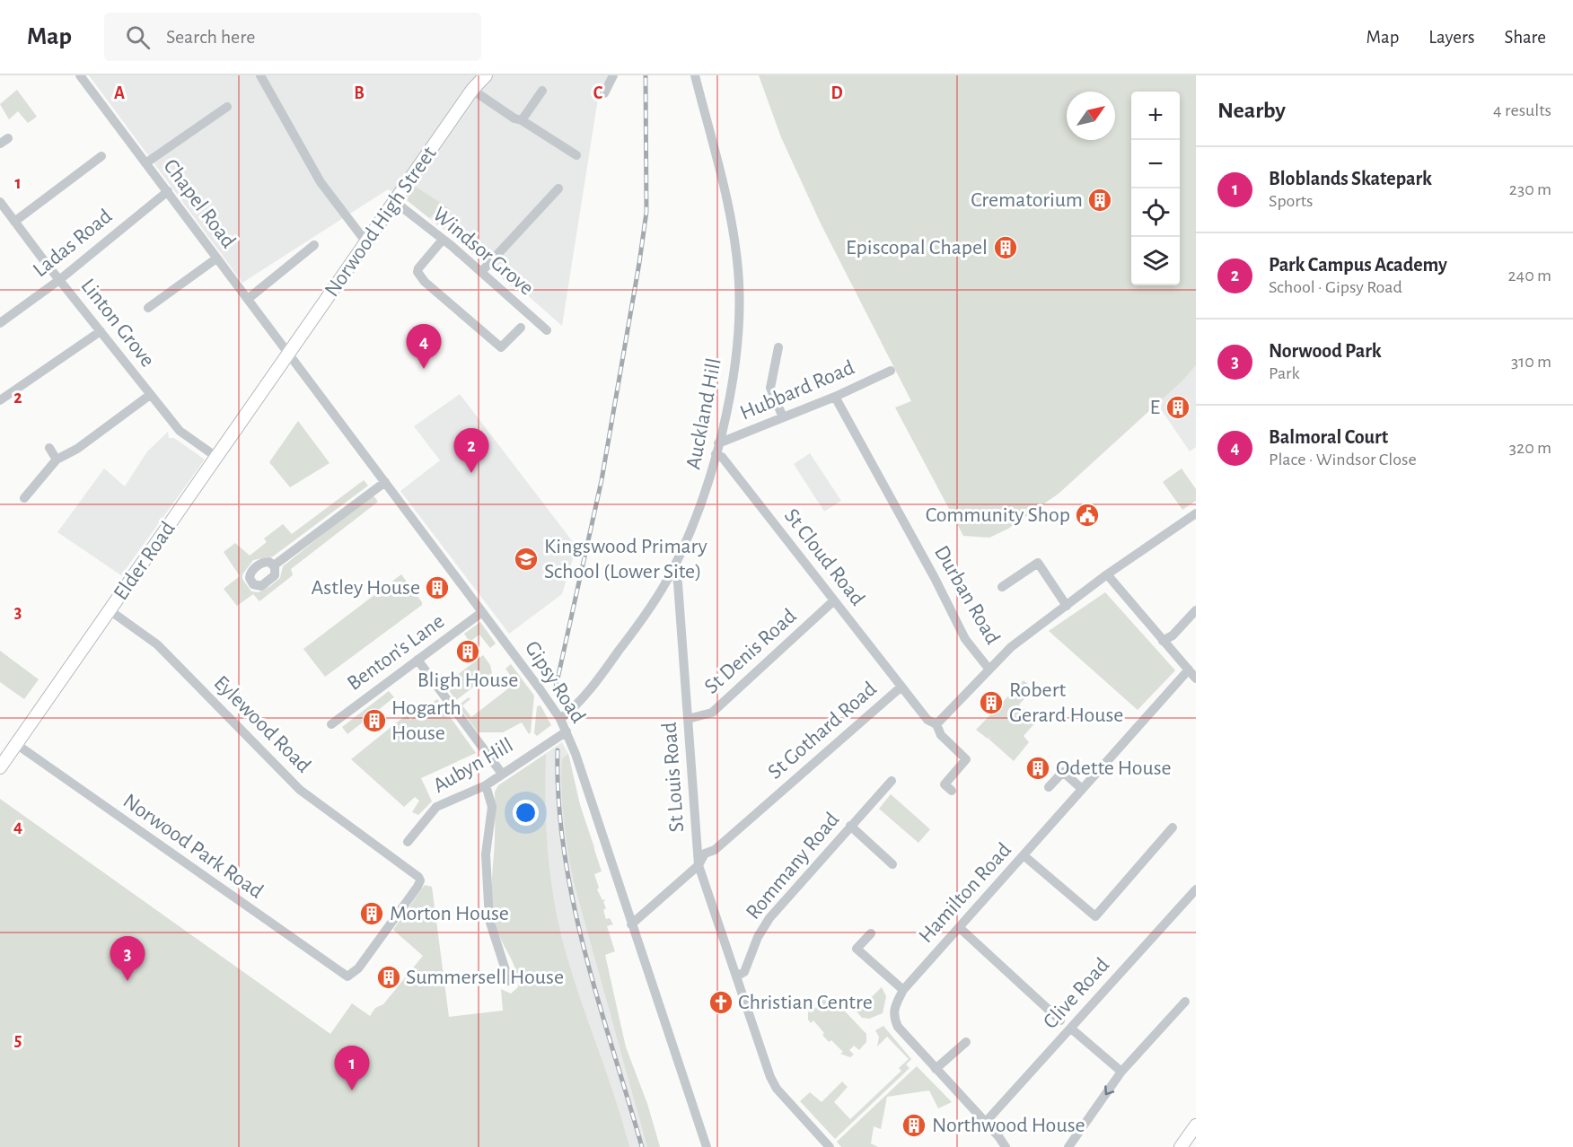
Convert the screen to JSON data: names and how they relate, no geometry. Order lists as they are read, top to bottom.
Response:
{
  "streets": {
    "main road": ["Norwood High Street", "Elder Road"],
    "street": [
      "Chapel Road",
      "Ladas Road",
      "Windsor Grove",
      "Linton Grove",
      "Hubbard Road",
      "Auckland Hill",
      "St Cloud Road",
      "Durban Road",
      "St Denis Road",
      "Benton's Lane",
      "Gipsy Road",
      "Eylewood Road",
      "St Gothard Road",
      "Aubyn Hill",
      "St Louis Road",
      "Norwood Park Road",
      "Rommany Road",
      "Hamilton Road",
      "Clive Road"
    ]
  },
  "crossings": [
    ["Chapel Road", "Norwood High Street"],
    ["Chapel Road", "Ladas Road"],
    ["Chapel Road", "Elder Road"],
    ["Chapel Road", "Gipsy Road"],
    ["Norwood High Street", "Windsor Grove"],
    ["Norwood High Street", "Elder Road"],
    ["Norwood High Street", "Gipsy Road"],
    ["Ladas Road", "Linton Grove"],
    ["Linton Grove", "Elder Road"],
    ["Hubbard Road", "Auckland Hill"],
    ["Hubbard Road", "Durban Road"],
    ["Auckland Hill", "St Cloud Road"],
    ["Auckland Hill", "Gipsy Road"],
    ["Auckland Hill", "St Louis Road"],
    ["St Cloud Road", "St Denis Road"],
    ["St Cloud Road", "St Gothard Road"],
    ["Elder Road", "Gipsy Road"],
    ["Elder Road", "Eylewood Road"],
    ["Elder Road", "Norwood Park Road"],
    ["St Denis Road", "St Louis Road"],
    ["Benton's Lane", "Gipsy Road"],
    ["Gipsy Road", "St Gothard Road"],
    ["Gipsy Road", "Aubyn Hill"],
    ["Eylewood Road", "Norwood Park Road"],
    ["St Gothard Road", "St Louis Road"],
    ["St Louis Road", "Rommany Road"],
    ["Hamilton Road", "Clive Road"]
  ],
  "places": {
    "building": [
      "Crematorium",
      "Episcopal Chapel",
      "E",
      "Astley House",
      "Bligh House",
      "Robert Gerard House",
      "Hogarth House",
      "Odette House",
      "Morton House",
      "Summersell House",
      "Northwood House"
    ],
    "public building": ["Community Shop"],
    "school or university": ["Kingswood Primary School (Lower Site)"],
    "church": ["Christian Centre"]
  },
  "north": "top right",
  "page": {
    "header": "Map",
    "search": "Search here",
    "nav": ["Map", "Layers", "Share"],
    "heading": ["Nearby", "4 results"],
    "map_buttons": ["+", "−"],
    "list": [
      {
        "mark": "1",
        "name": "Bloblands Skatepark",
        "note": "Sports",
        "value": "230 m"
      },
      {
        "mark": "2",
        "name": "Park Campus Academy",
        "note": "School · Gipsy Road",
        "value": "240 m"
      },
      {
        "mark": "3",
        "name": "Norwood Park",
        "note": "Park",
        "value": "310 m"
      },
      {
        "mark": "4",
        "name": "Balmoral Court",
        "note": "Place · Windsor Close",
        "value": "320 m"
      }
    ],
    "pins": [
      "4",
      "2",
      "3",
      "1"
    ]
  },
  "grid": {
    "columns": [
      "A",
      "B",
      "C",
      "D"
    ],
    "rows": [
      "1",
      "2",
      "3",
      "4",
      "5"
    ]
  }
}
